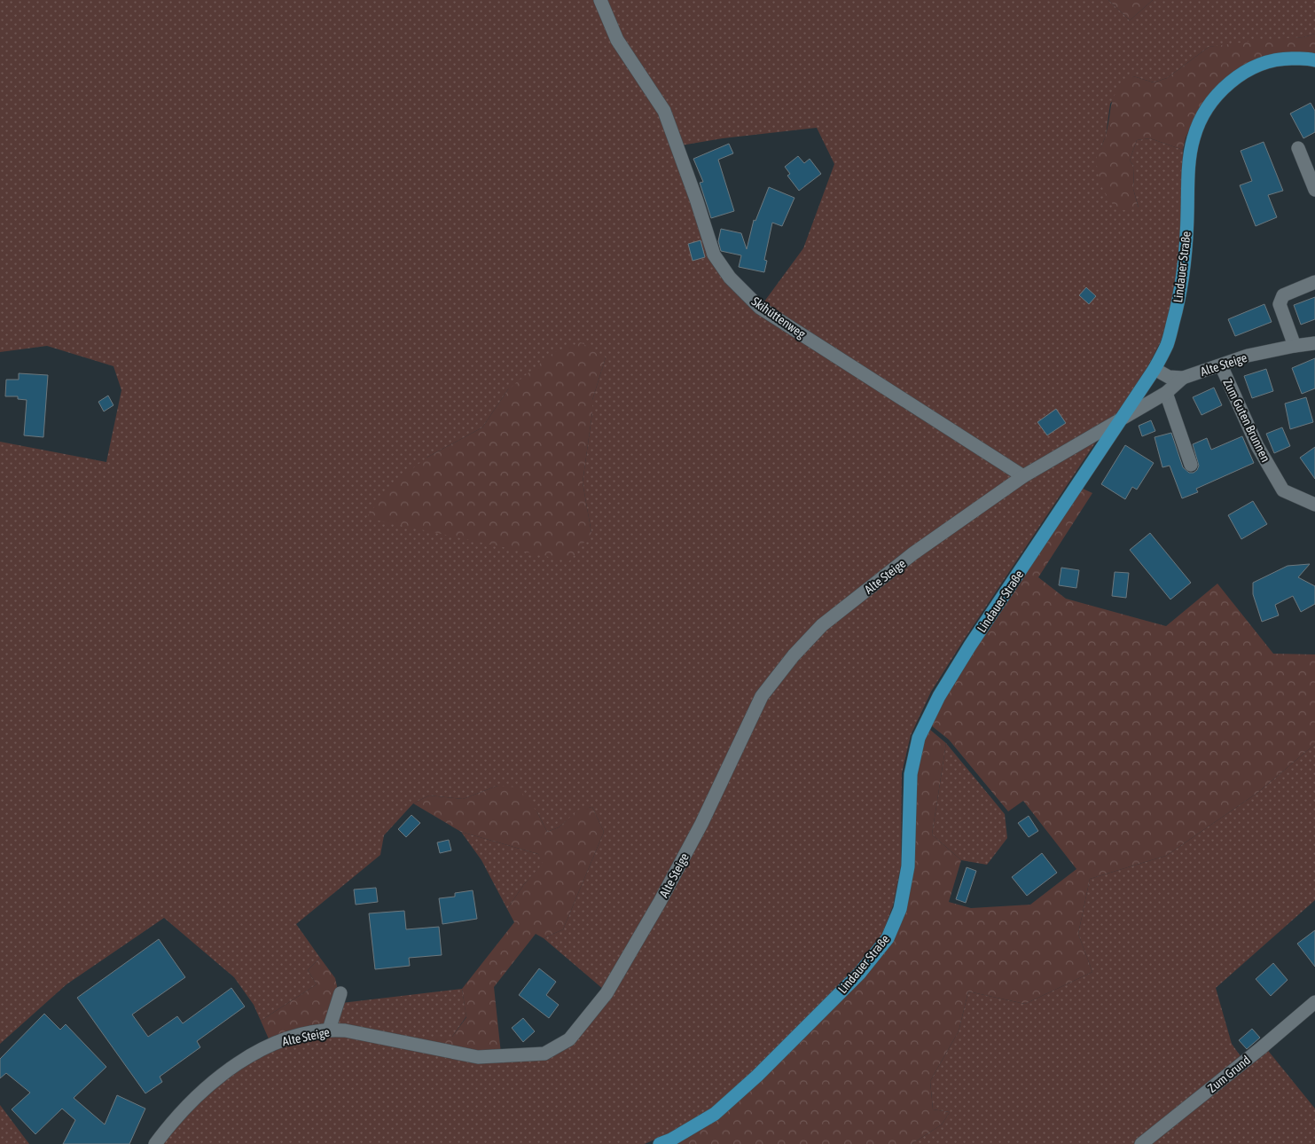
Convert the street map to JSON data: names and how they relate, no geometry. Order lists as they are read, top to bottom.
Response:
{
  "streets": {
    "main road": ["Lindauer Straße"],
    "street": [
      "Skihüttenweg",
      "Alte Steige",
      "Zum Guten Brunnen",
      "Zum Grund"
    ]
  },
  "crossings": [
    ["Lindauer Straße", "Alte Steige"],
    ["Skihüttenweg", "Alte Steige"],
    ["Alte Steige", "Zum Guten Brunnen"]
  ]
}
